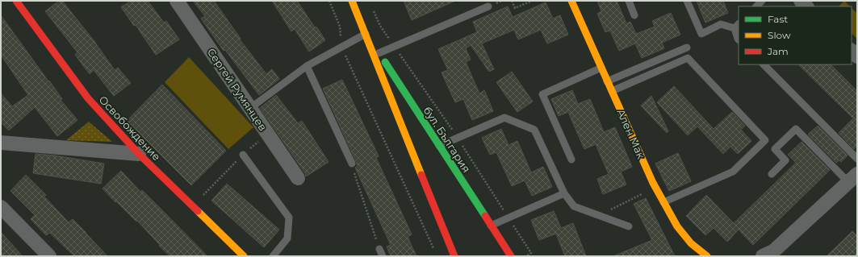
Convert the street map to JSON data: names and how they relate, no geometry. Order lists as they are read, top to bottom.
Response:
{
  "streets": {
    "street": [
      "Сергей Румянцев",
      "Освобождение",
      "Ален Мак",
      "бул. България"
    ]
  },
  "legend": ["Fast", "Slow", "Jam"]
}
